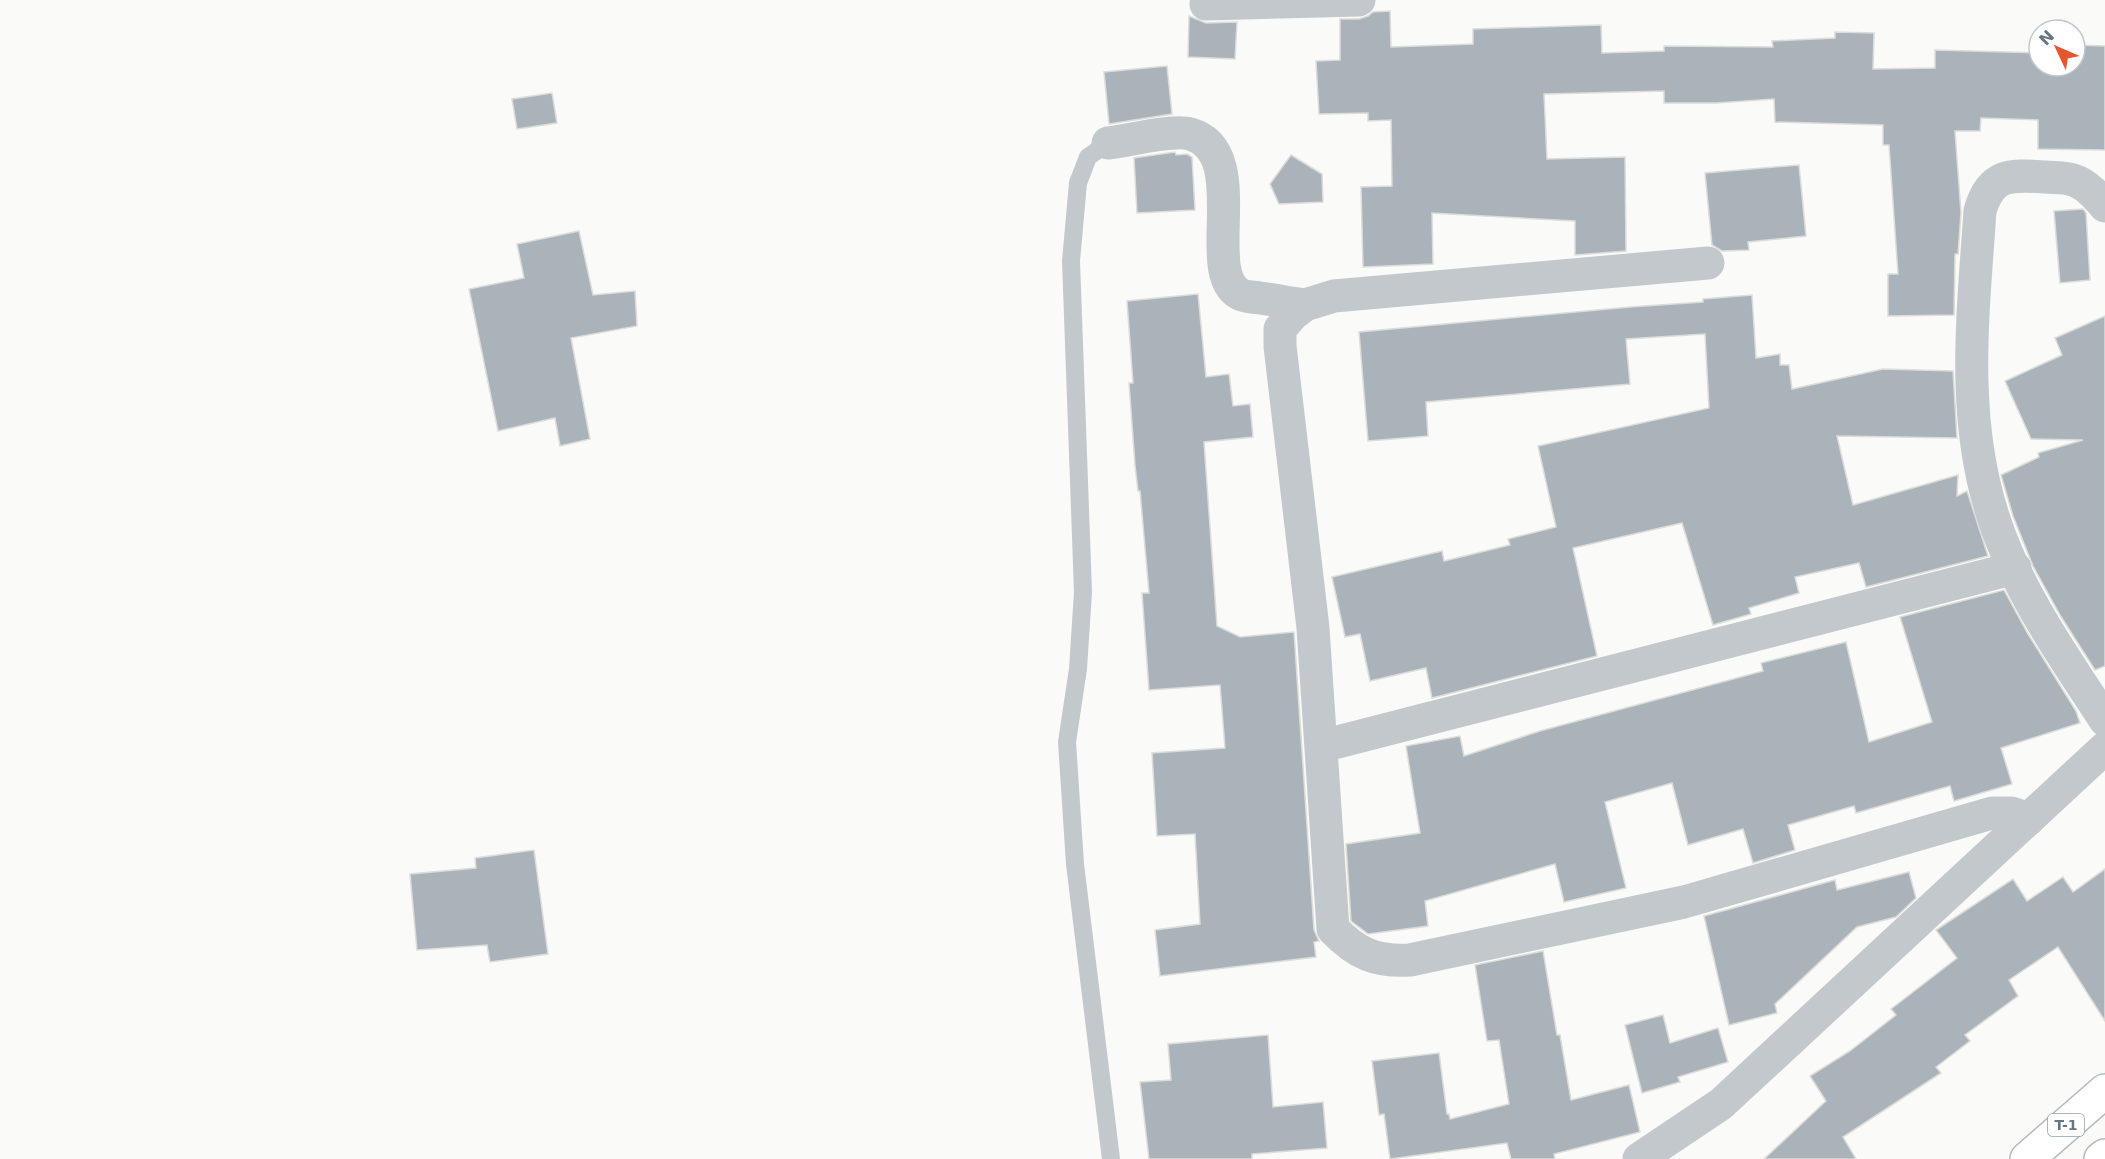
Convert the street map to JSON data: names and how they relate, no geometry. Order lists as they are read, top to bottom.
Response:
{
  "streets": {
    "highway": ["T-1"]
  },
  "north": "top left"
}
